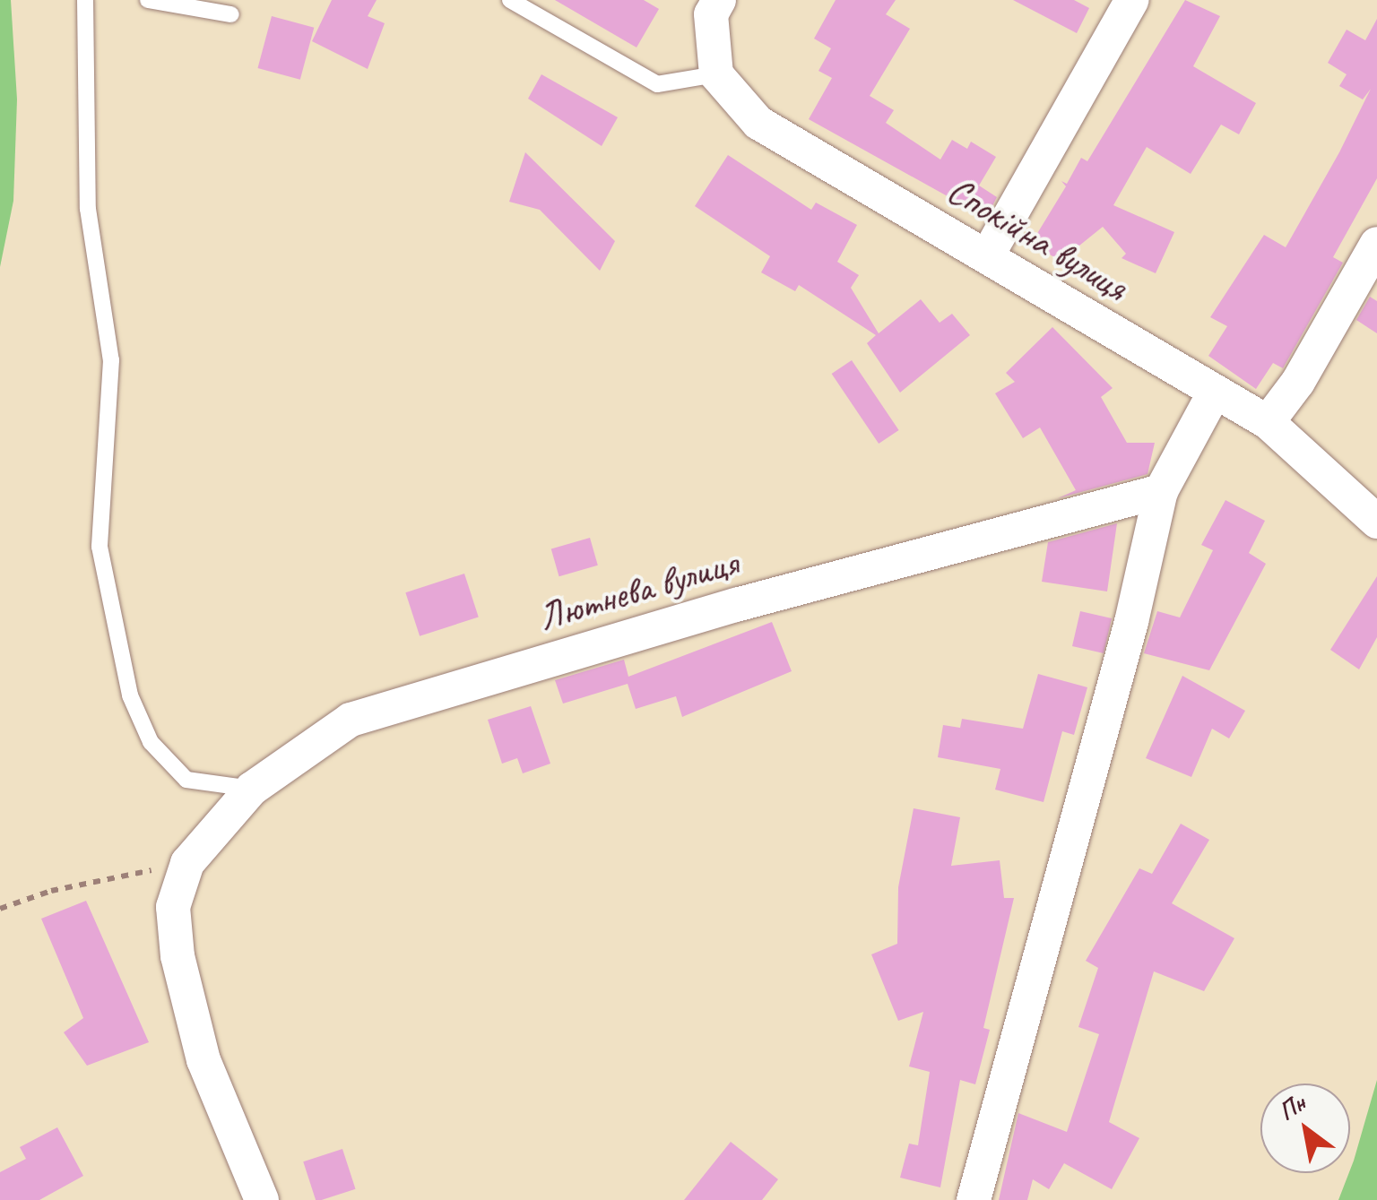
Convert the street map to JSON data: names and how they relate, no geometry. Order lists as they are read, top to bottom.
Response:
{
  "streets": {
    "street": ["Спокійна вулиця", "Лютнева вулиця"]
  },
  "north": "top left"
}
